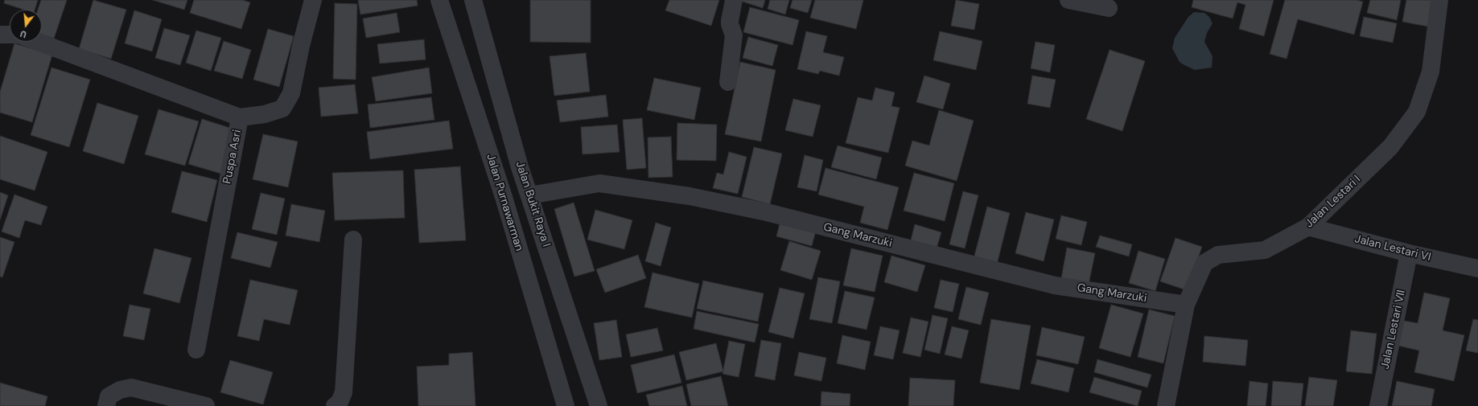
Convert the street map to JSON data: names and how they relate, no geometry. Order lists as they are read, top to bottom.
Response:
{
  "streets": {
    "street": [
      "Puspa Asri",
      "Jalan Lestari I",
      "Jalan Purnawarman",
      "Jalan Bukit Raya I",
      "Gang Marzuki",
      "Jalan Lestari VI",
      "Jalan Lestari VII"
    ]
  },
  "crossings": [
    ["Jalan Lestari I", "Gang Marzuki"],
    ["Jalan Lestari I", "Jalan Lestari VI"],
    ["Jalan Purnawarman", "Jalan Bukit Raya I"],
    ["Jalan Bukit Raya I", "Gang Marzuki"],
    ["Jalan Lestari VI", "Jalan Lestari VII"]
  ],
  "north": "bottom"
}
